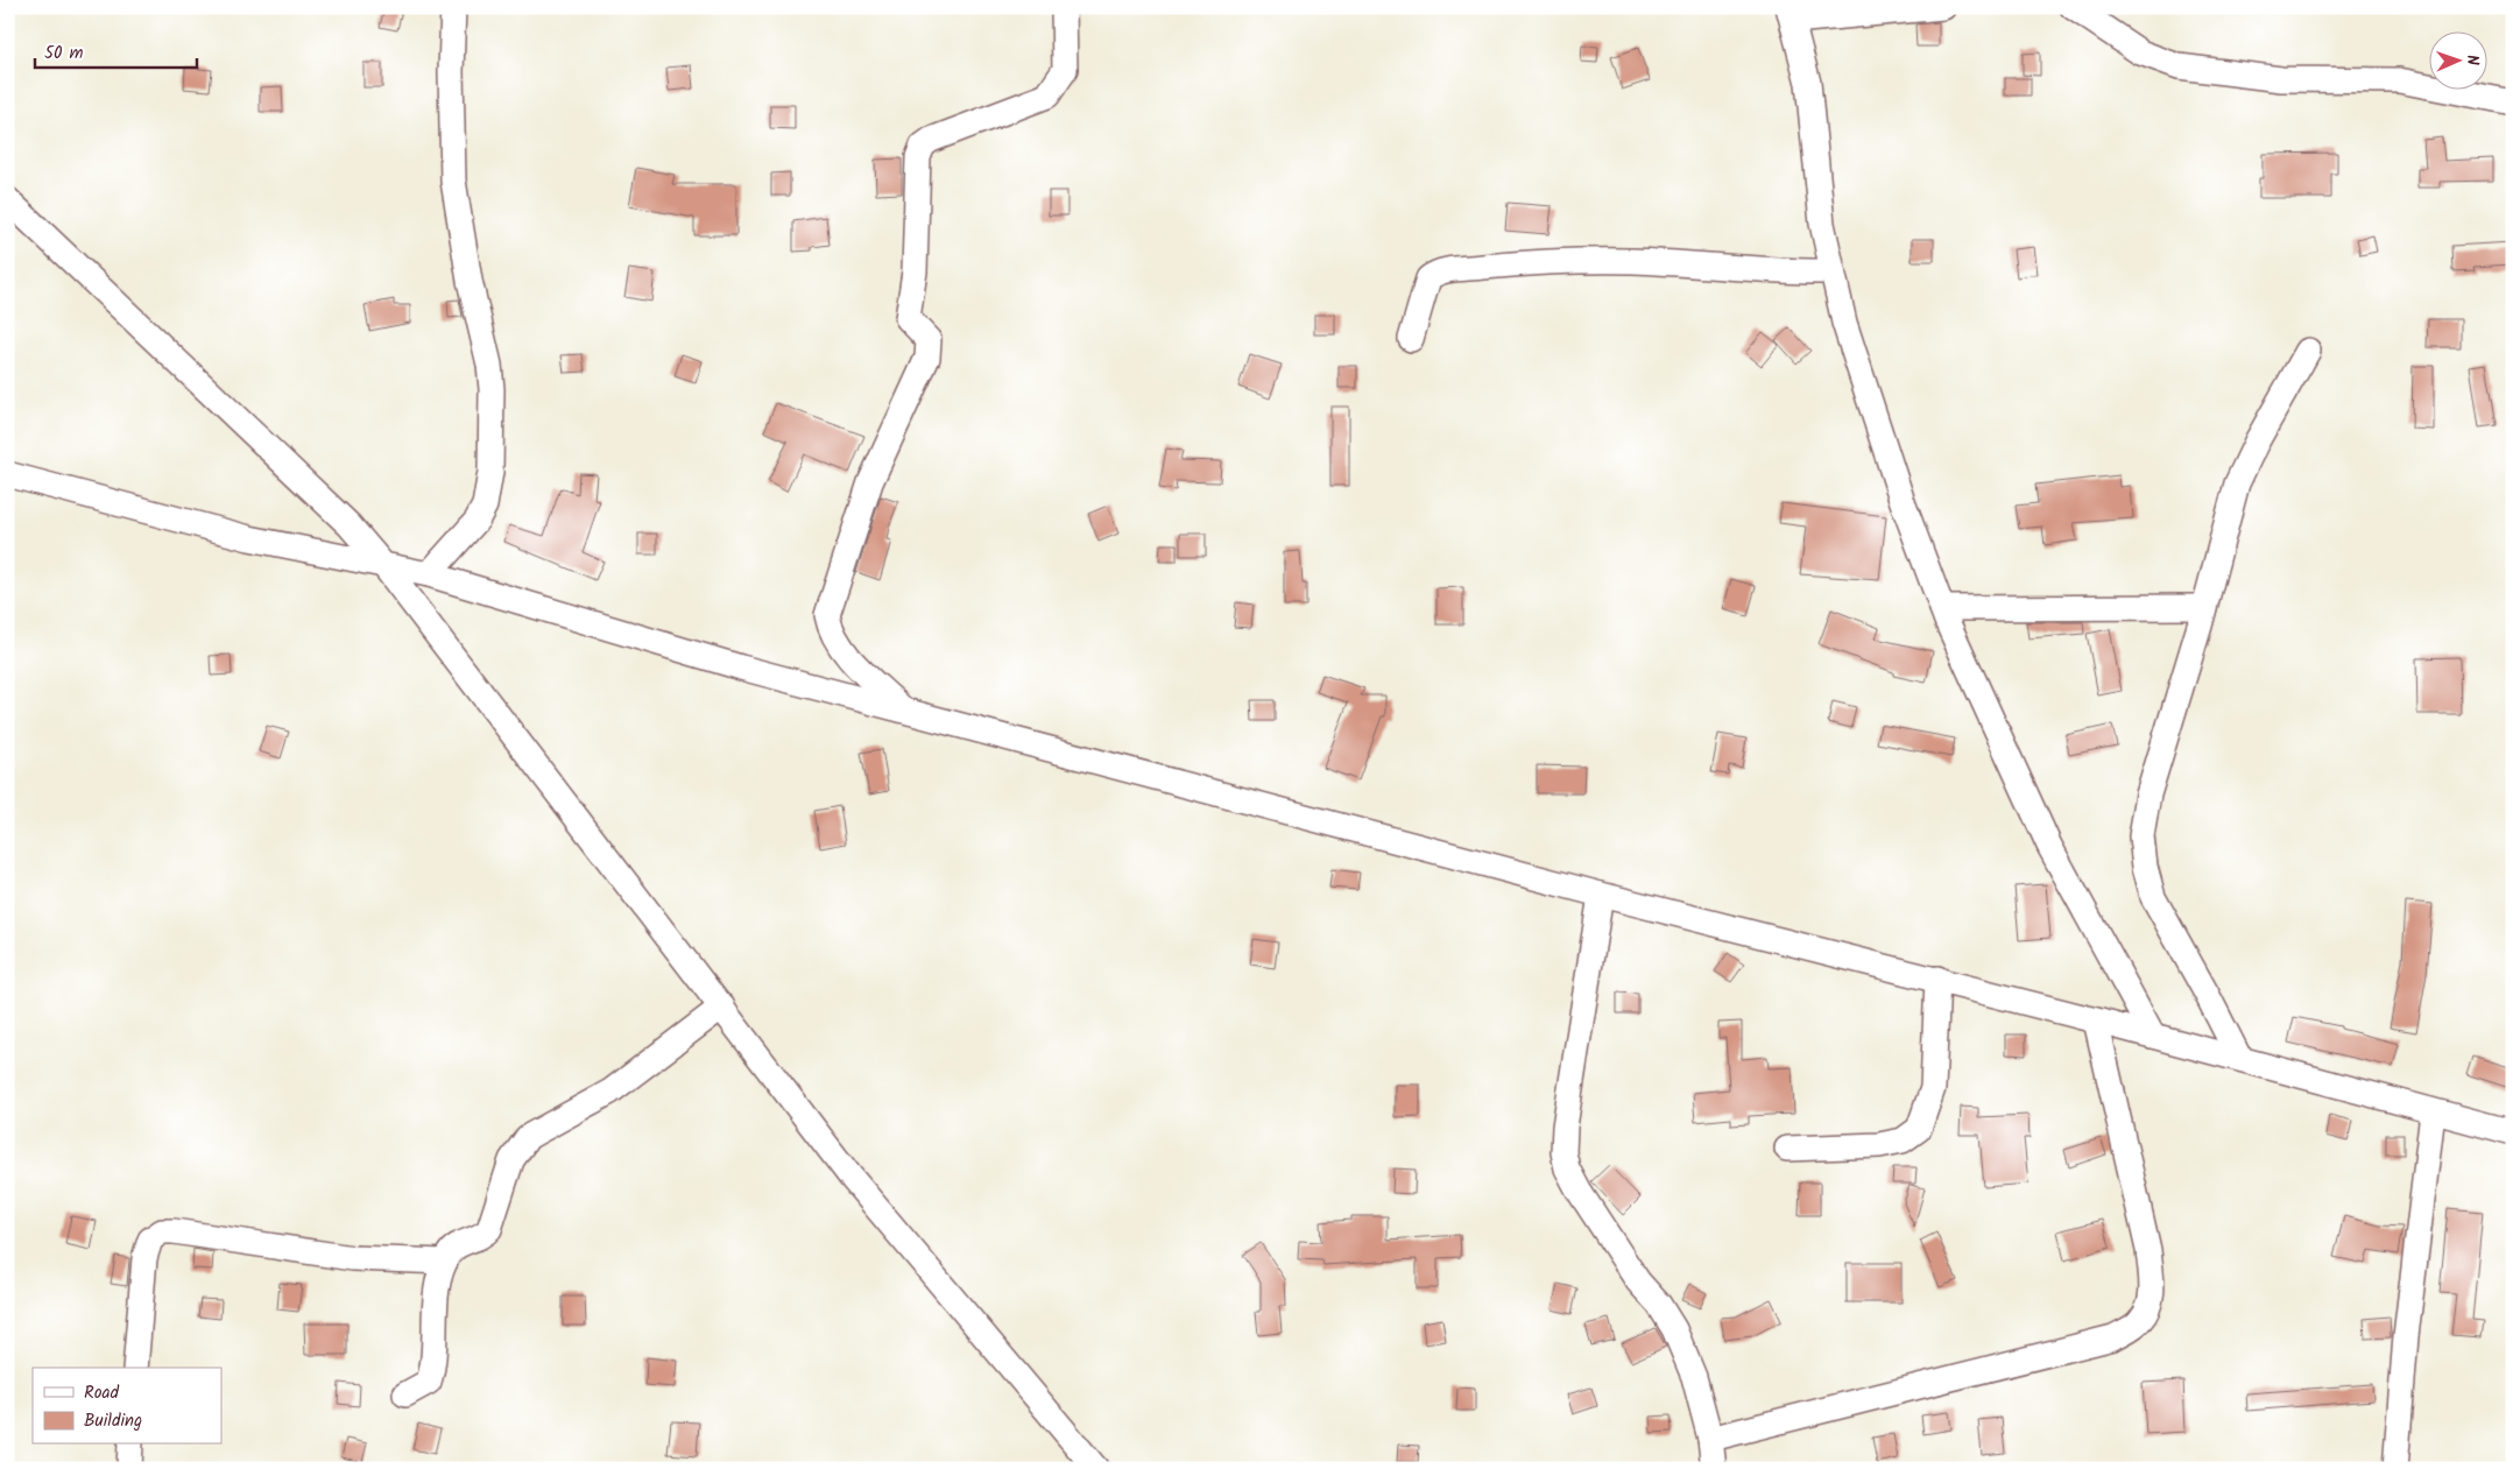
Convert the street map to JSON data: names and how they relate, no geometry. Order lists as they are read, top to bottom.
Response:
{
  "legend": ["Road", "Building"],
  "scale_bar": "50 m",
  "north": "right"
}
